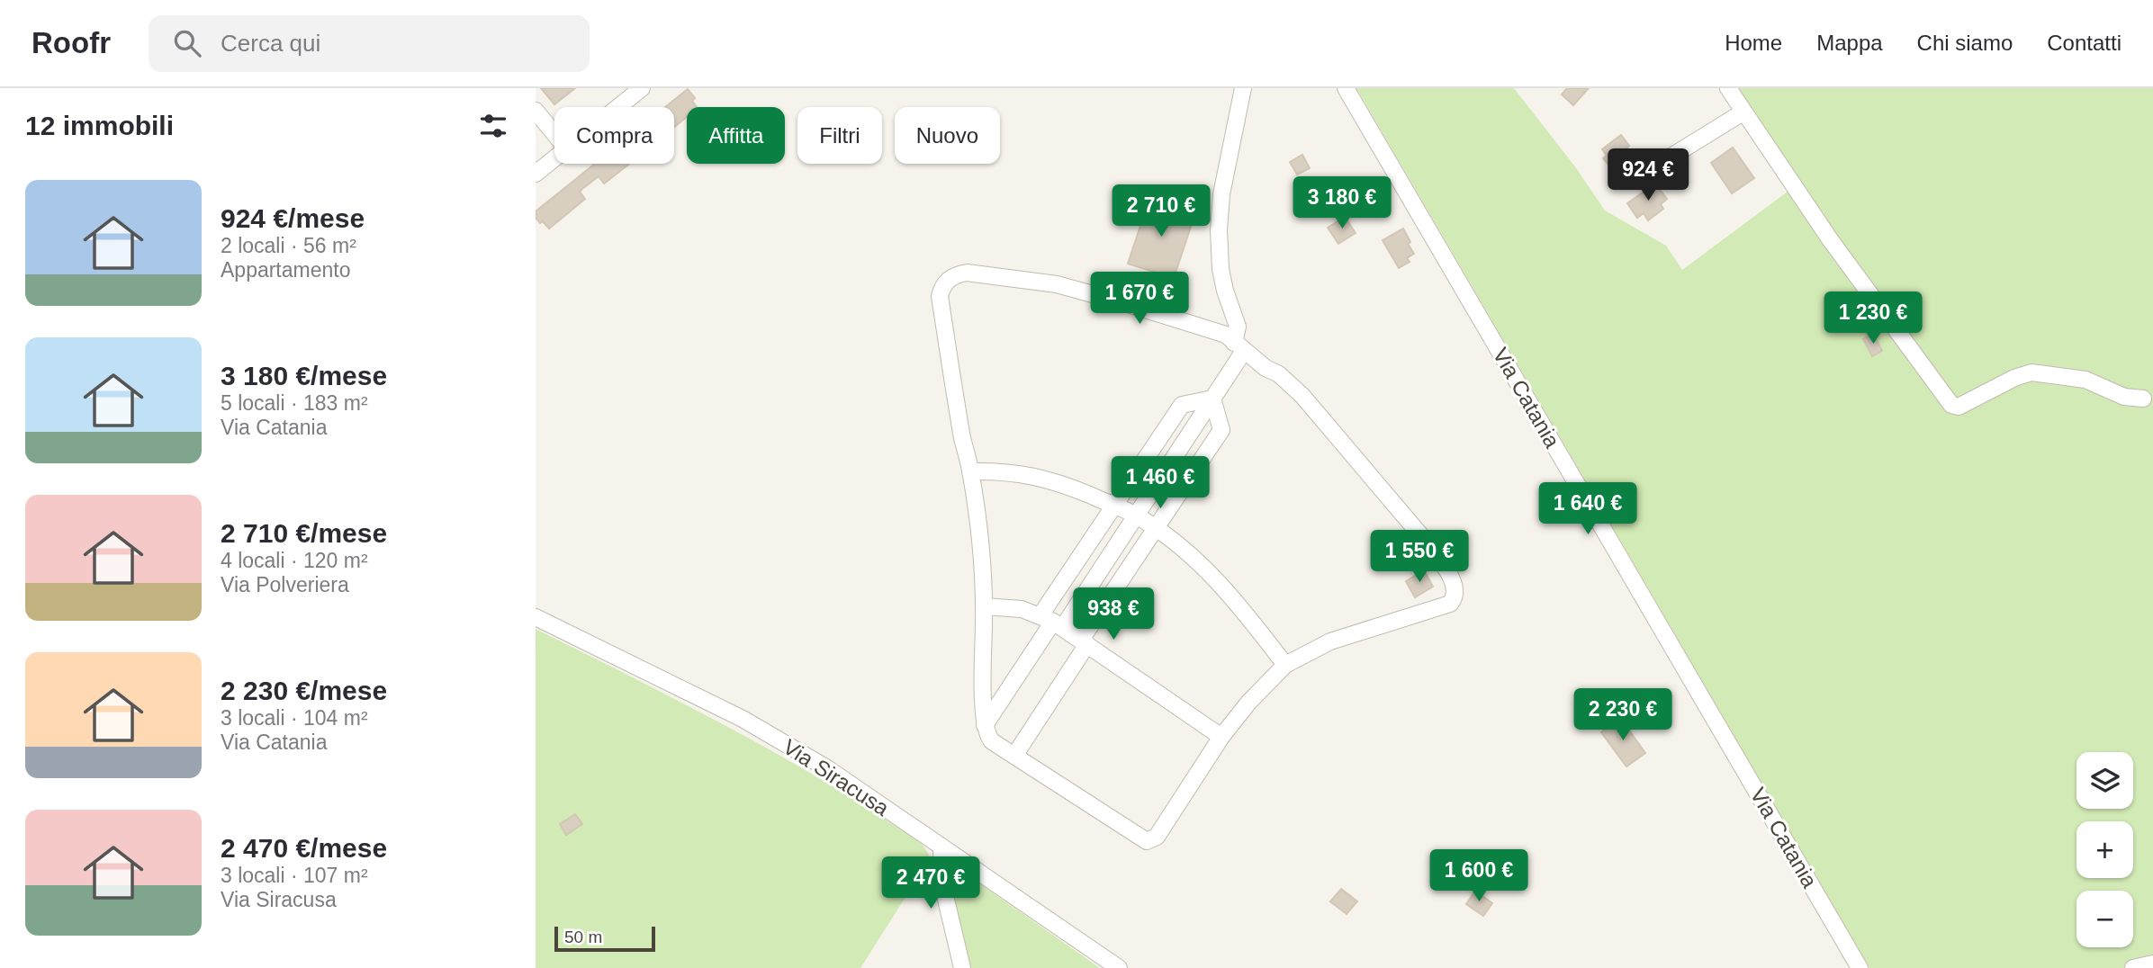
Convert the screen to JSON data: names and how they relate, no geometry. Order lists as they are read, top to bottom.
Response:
{
  "streets": {
    "street": ["Via Catania", "Via Siracusa"]
  },
  "scale_bar": "50 m",
  "page": {
    "header": "Roofr",
    "search": "Cerca qui",
    "nav": [
      "Home",
      "Mappa",
      "Chi siamo",
      "Contatti"
    ],
    "heading": "12 immobili",
    "chip": [
      "Compra",
      "Affitta",
      "Filtri",
      "Nuovo"
    ],
    "price": [
      "924 €",
      "3 180 €",
      "2 710 €",
      "1 670 €",
      "1 230 €",
      "1 460 €",
      "1 640 €",
      "1 550 €",
      "938 €",
      "2 230 €",
      "1 600 €",
      "2 470 €"
    ],
    "list": [
      {
        "name": "924 €/mese",
        "note": "2 locali · 56 m² · Appartamento"
      },
      {
        "name": "3 180 €/mese",
        "note": "5 locali · 183 m² · Via Catania"
      },
      {
        "name": "2 710 €/mese",
        "note": "4 locali · 120 m² · Via Polveriera"
      },
      {
        "name": "2 230 €/mese",
        "note": "3 locali · 104 m² · Via Catania"
      },
      {
        "name": "2 470 €/mese",
        "note": "3 locali · 107 m² · Via Siracusa"
      }
    ],
    "map_buttons": ["+", "−"],
    "scale": "50 m"
  }
}
